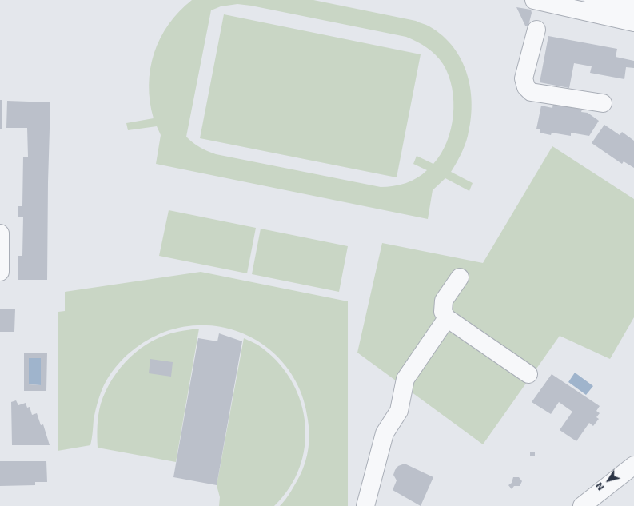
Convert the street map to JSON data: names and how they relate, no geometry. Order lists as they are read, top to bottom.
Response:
{
  "north": "bottom left"
}
